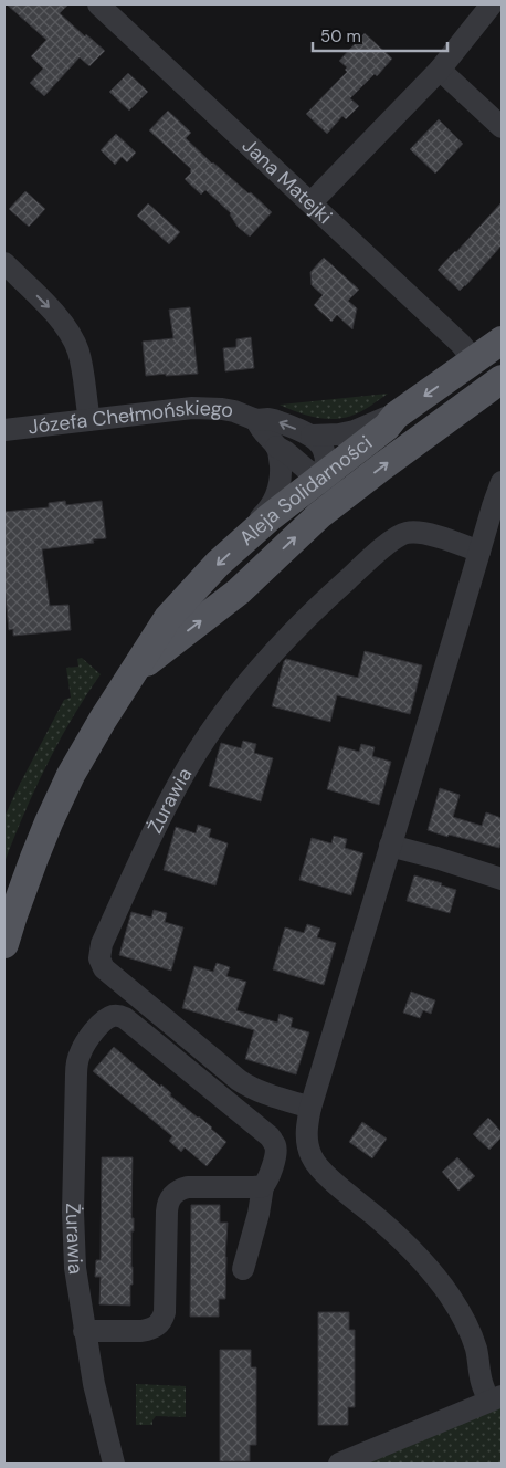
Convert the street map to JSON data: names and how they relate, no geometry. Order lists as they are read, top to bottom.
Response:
{
  "streets": {
    "main road": ["Aleja Solidarności"],
    "street": ["Jana Matejki", "Józefa Chełmońskiego", "Żurawia"]
  },
  "crossings": [
    ["Jana Matejki", "Aleja Solidarności"],
    ["Józefa Chełmońskiego", "Aleja Solidarności"]
  ],
  "scale_bar": "50 m"
}
